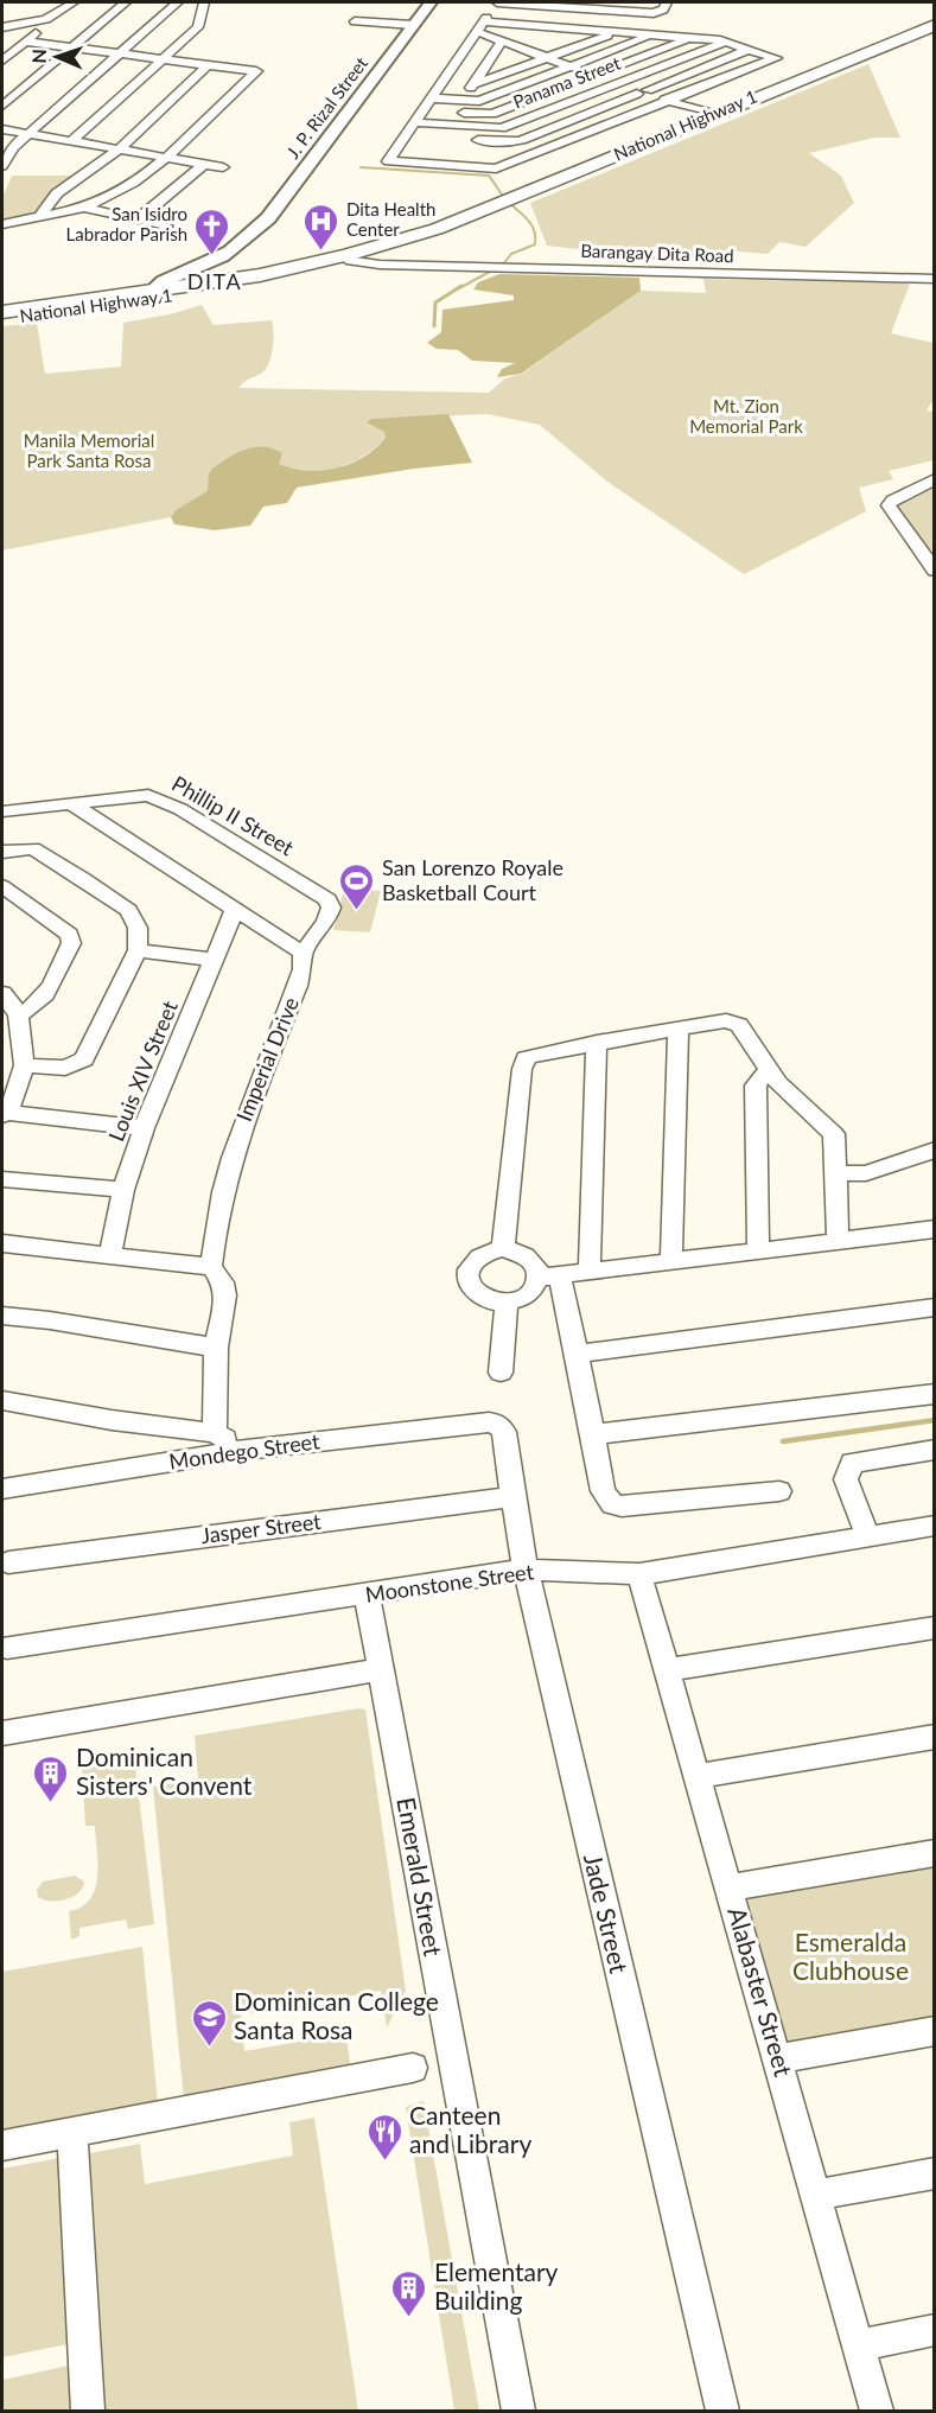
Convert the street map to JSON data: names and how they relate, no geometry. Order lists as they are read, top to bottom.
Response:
{
  "streets": {
    "highway": ["National Highway 1"],
    "main road": ["J. P. Rizal Street"],
    "street": [
      "Panama Street",
      "Barangay Dita Road",
      "Phillip II Street",
      "Imperial Drive",
      "Louis XIV Street",
      "Mondego Street",
      "Jasper Street",
      "Moonstone Street",
      "Emerald Street",
      "Jade Street",
      "Alabaster Street"
    ]
  },
  "crossings": [
    ["J. P. Rizal Street", "National Highway 1"],
    ["National Highway 1", "Barangay Dita Road"],
    ["Phillip II Street", "Imperial Drive"],
    ["Mondego Street", "Jade Street"],
    ["Jasper Street", "Jade Street"],
    ["Moonstone Street", "Emerald Street"],
    ["Moonstone Street", "Jade Street"],
    ["Moonstone Street", "Alabaster Street"]
  ],
  "districts": ["DITA"],
  "parks": ["Mt. Zion Memorial Park", "Manila Memorial Park Santa Rosa", "Esmeralda Clubhouse"],
  "places": {
    "hospital": ["Dita Health Center"],
    "church": ["San Isidro Labrador Parish"],
    "sports": ["San Lorenzo Royale Basketball Court"],
    "building": ["Dominican Sisters' Convent", "Elementary Building"],
    "school or university": ["Dominican College Santa Rosa"],
    "restaurant": ["Canteen and Library"]
  },
  "north": "left"
}
